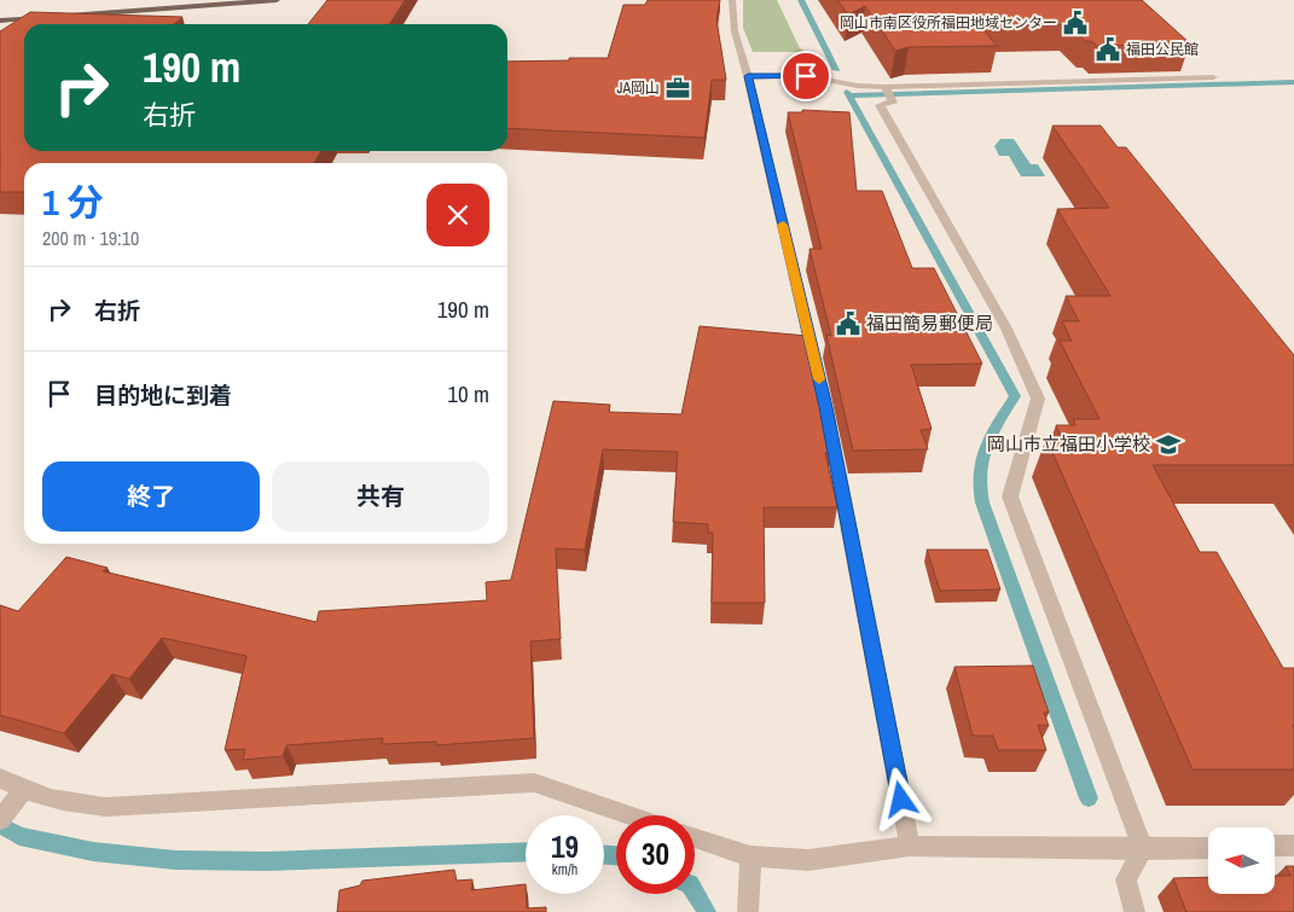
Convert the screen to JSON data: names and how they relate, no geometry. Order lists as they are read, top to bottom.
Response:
{
  "places": {
    "public building": ["岡山市南区役所福田地域センター", "福田公民館", "福田簡易郵便局"],
    "office": ["JA岡山"],
    "school or university": ["岡山市立福田小学校"]
  },
  "north": "left",
  "page": {
    "turn": ["190 m", "右折"],
    "heading": ["1 分", "200 m · 19:10"],
    "list": [
      {
        "name": "右折",
        "value": "190 m"
      },
      {
        "name": "目的地に到着",
        "value": "10 m"
      }
    ],
    "buttons": ["終了", "共有"],
    "speed": "19 km/h",
    "limit": "30"
  }
}
